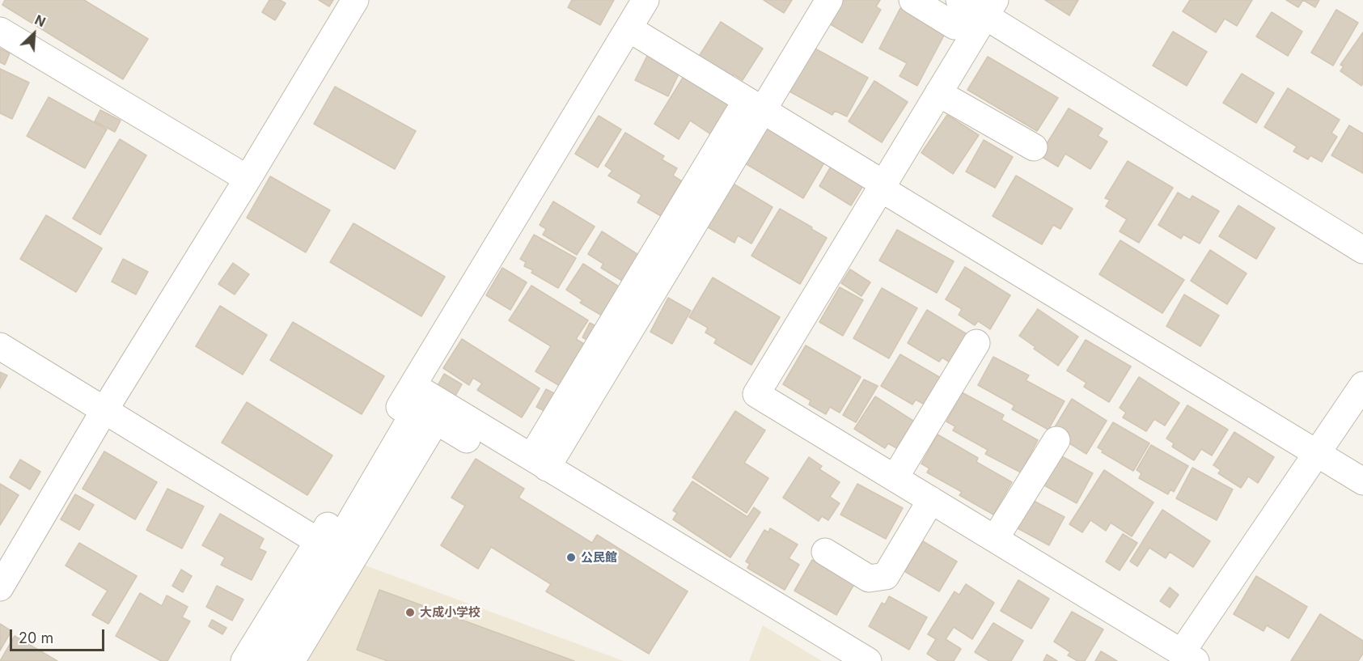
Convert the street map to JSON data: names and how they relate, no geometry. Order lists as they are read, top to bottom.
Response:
{
  "places": ["公民館", "大成小学校"],
  "scale_bar": "20 m",
  "north": "top right"
}
